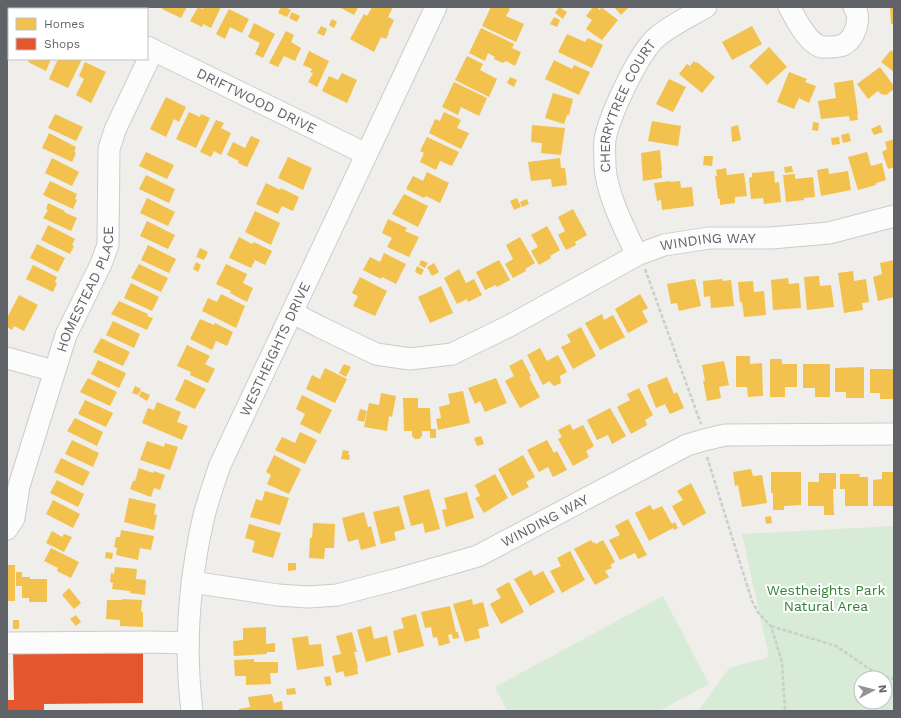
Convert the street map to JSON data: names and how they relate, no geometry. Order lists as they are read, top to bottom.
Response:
{
  "streets": {
    "street": [
      "DRIFTWOOD DRIVE",
      "CHERRYTREE COURT",
      "WINDING WAY",
      "HOMESTEAD PLACE",
      "WESTHEIGHTS DRIVE"
    ]
  },
  "crossings": [
    ["DRIFTWOOD DRIVE", "WESTHEIGHTS DRIVE"],
    ["CHERRYTREE COURT", "WINDING WAY"],
    ["WINDING WAY", "WESTHEIGHTS DRIVE"]
  ],
  "parks": ["Westheights Park Natural Area"],
  "legend": ["Homes", "Shops"],
  "north": "right"
}
